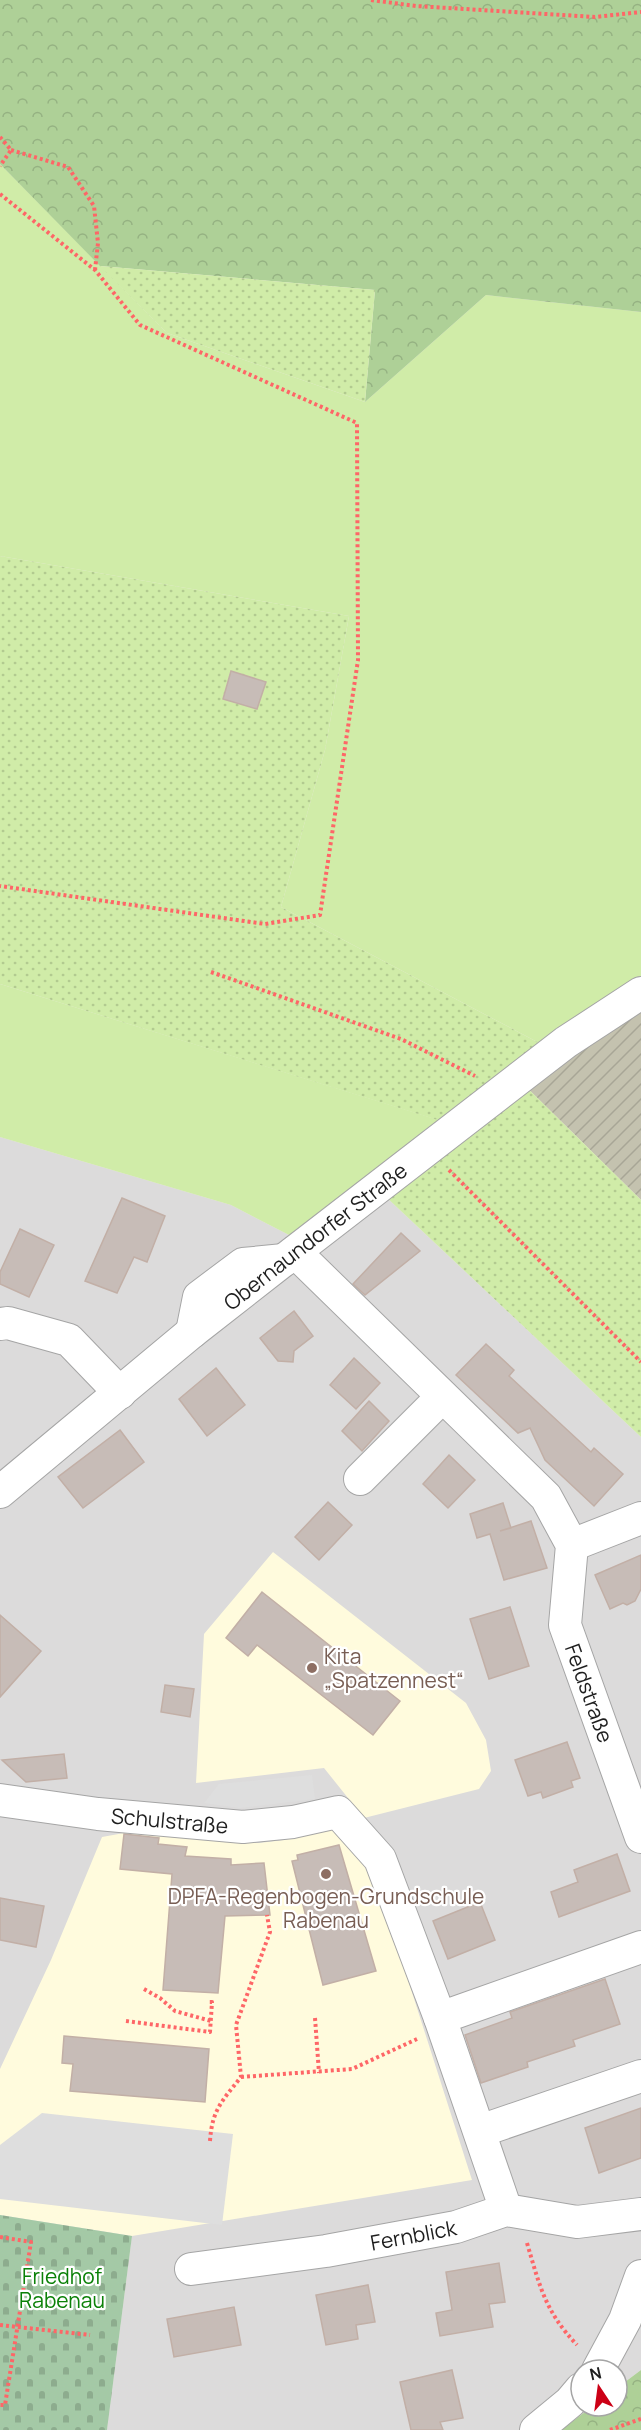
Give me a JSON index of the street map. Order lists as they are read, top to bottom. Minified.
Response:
{"streets":{"street":["Obernaundorfer Straße","Feldstraße","Schulstraße","Fernblick"]},"parks":["Friedhof Rabenau"],"places":["Kita „Spatzennest“","DPFA-Regenbogen-Grundschule Rabenau"],"north":"top"}
